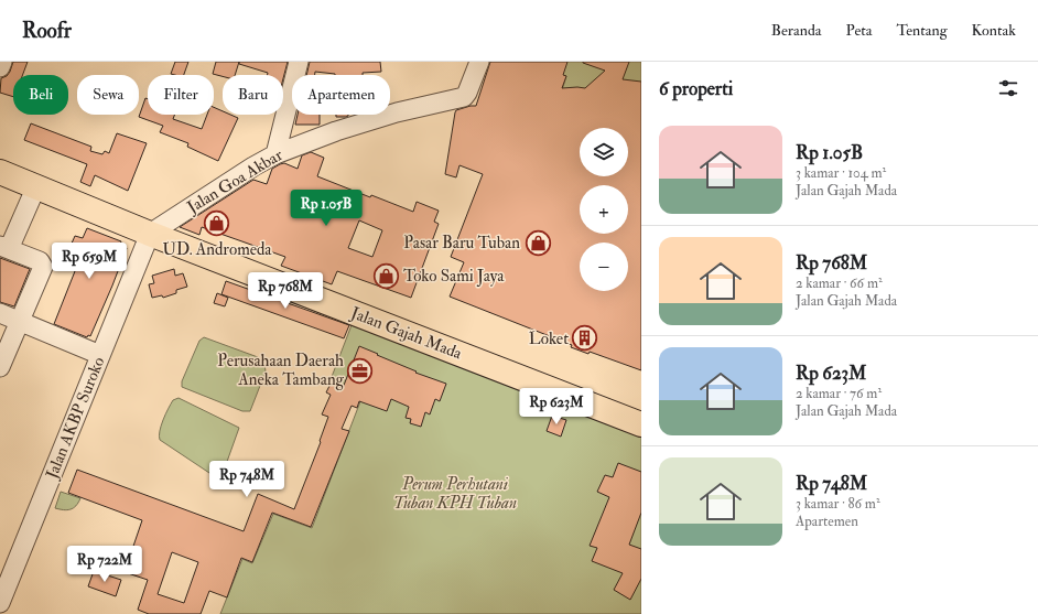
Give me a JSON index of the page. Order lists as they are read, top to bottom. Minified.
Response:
{"streets":{"highway":["Jalan Gajah Mada"],"street":["Jalan Goa Akbar","Jalan AKBP Suroko"]},"crossings":[["Jalan Goa Akbar","Jalan Gajah Mada"],["Jalan Goa Akbar","Jalan AKBP Suroko"],["Jalan Gajah Mada","Jalan AKBP Suroko"]],"parks":["Perum Perhutani Tuban KPH Tuban"],"places":{"shop":["UD. Andromeda","Pasar Baru Tuban","Toko Sami Jaya"],"building":["Loket"],"office":["Perusahaan Daerah Aneka Tambang"]},"page":{"header":"Roofr","nav":["Beranda","Peta","Tentang","Kontak"],"heading":"6 properti","chip":["Beli","Sewa","Filter","Baru","Apartemen"],"list":[{"name":"Rp 1.05B","note":"3 kamar · 104 m² · Jalan Gajah Mada"},{"name":"Rp 768M","note":"2 kamar · 66 m² · Jalan Gajah Mada"},{"name":"Rp 623M","note":"2 kamar · 76 m² · Jalan Gajah Mada"},{"name":"Rp 748M","note":"3 kamar · 86 m² · Apartemen"}],"map_buttons":["+","−"],"price":["Rp 1.05B","Rp 659M","Rp 768M","Rp 623M","Rp 748M","Rp 722M"]}}
